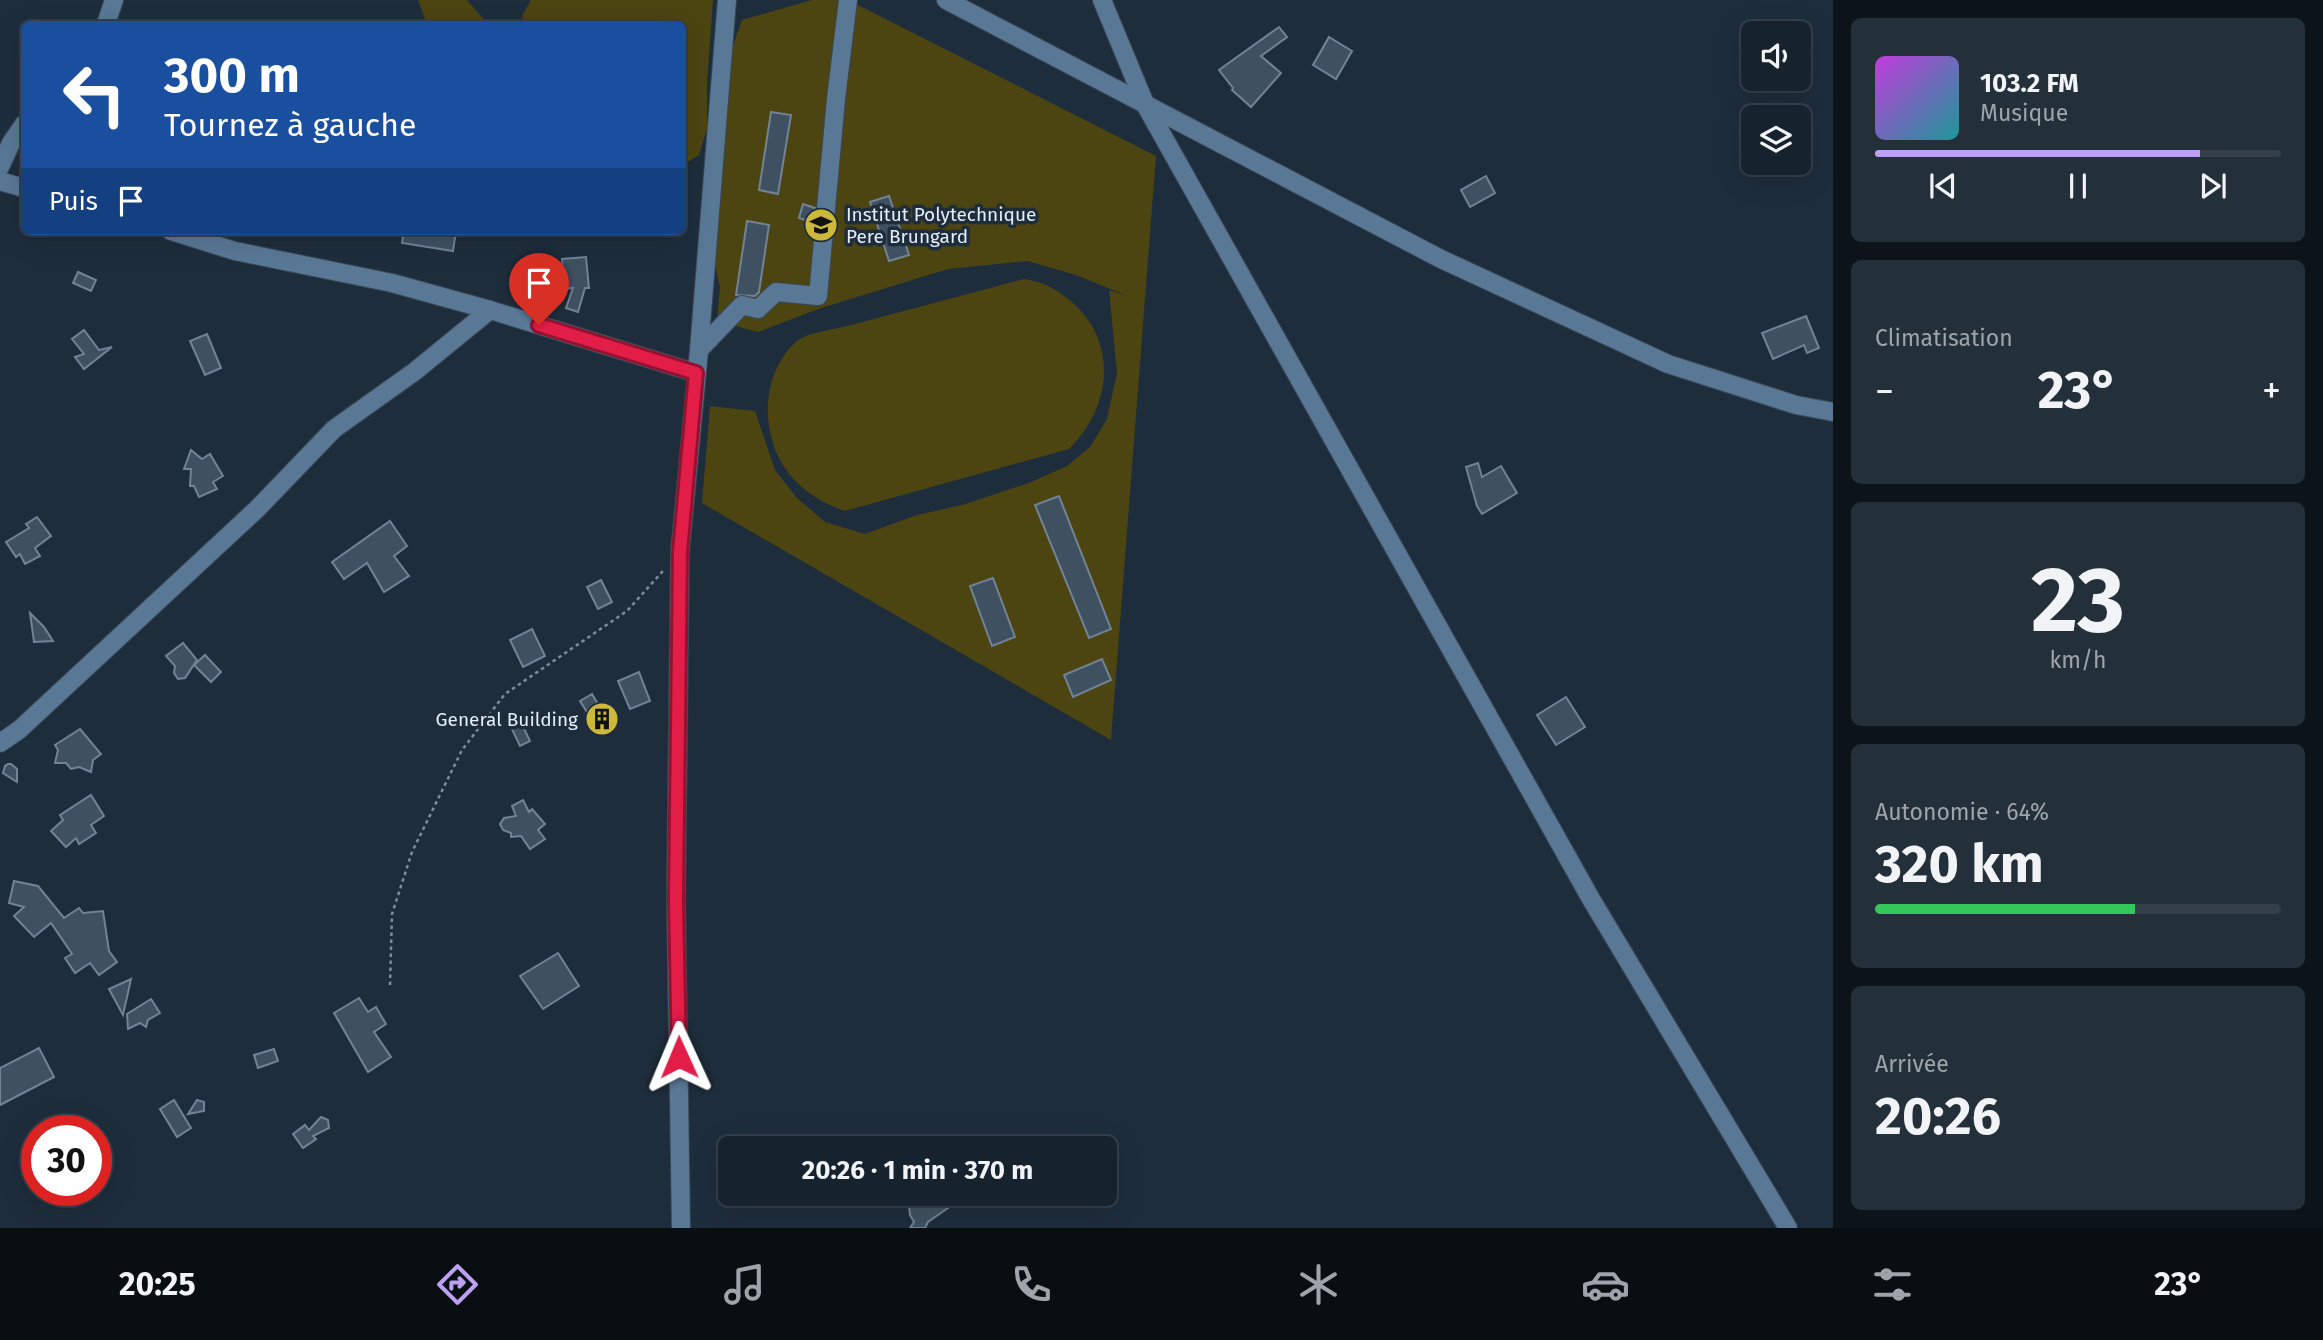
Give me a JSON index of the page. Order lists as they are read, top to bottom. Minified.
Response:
{"places":{"school or university":["Institut Polytechnique Pere Brungard"],"building":["General Building"]},"page":{"turn":["300 m","Tournez à gauche"],"song":["103.2 FM","Musique"],"then":"Puis","tile":["Climatisation",["23","km/h"],["Autonomie · 64%","320 km"],["Arrivée","20:26"]],"heat":["−","23°","+"],"limit":"30","trip":"20:26 · 1 min · 370 m","tabs":["20:25","23°"]}}
